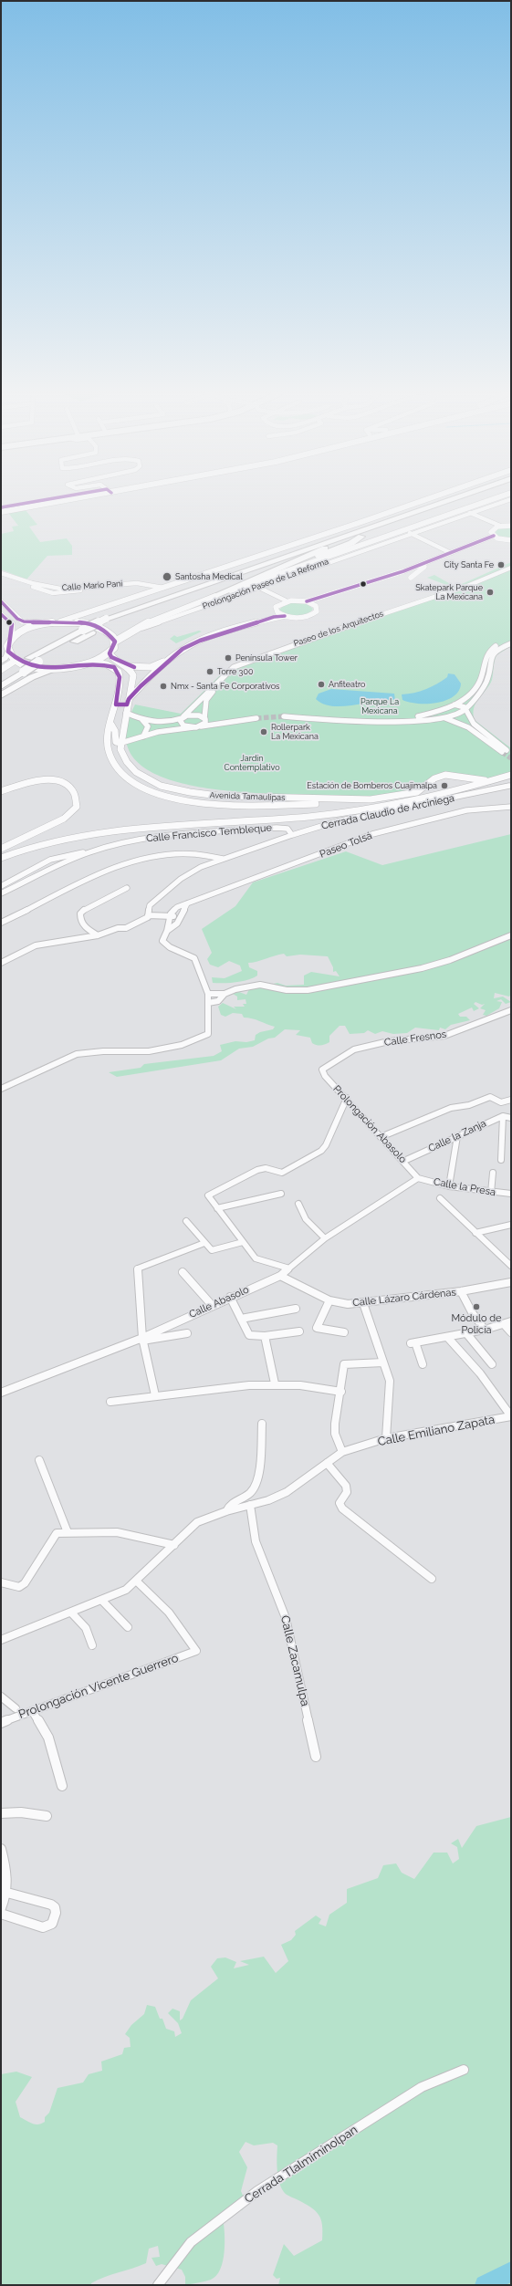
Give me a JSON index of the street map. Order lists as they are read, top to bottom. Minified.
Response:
{"streets":{"main road":["Prolongación Paseo de La Reforma"],"street":["Calle Mario Pani","Paseo de los Arquitectos","Avenida Tamaulipas","Cerrada Claudio de Arciniega","Calle Francisco Tembleque","Paseo Tolsá","Calle Fresnos","Prolongación Abasolo","Calle la Zanja","Calle la Presa","Calle Lázaro Cárdenas","Calle Abasolo","Calle Emiliano Zapata","Calle Zacamulpa","Prolongación Vicente Guerrero","Cerrada Tlalmiminolpan"]},"crossings":[["Cerrada Claudio de Arciniega","Calle Francisco Tembleque"],["Calle Fresnos","Prolongación Abasolo"],["Prolongación Abasolo","Calle la Zanja"],["Prolongación Abasolo","Calle la Presa"],["Prolongación Abasolo","Calle Abasolo"],["Calle la Presa","Calle Abasolo"],["Calle Lázaro Cárdenas","Calle Abasolo"],["Calle Emiliano Zapata","Calle Zacamulpa"],["Calle Emiliano Zapata","Prolongación Vicente Guerrero"]],"parks":["Parque La Mexicana","Jardín Contemplativo"],"places":["City Santa Fe","Santosha Medical","Skatepark Parque La Mexicana","Península Tower","Torre 300","Anfiteatro","Nmx - Santa Fe Corporativos","Rollerpark La Mexicana","Estación de Bomberos Cuajimalpa","Módulo de Policía"]}
